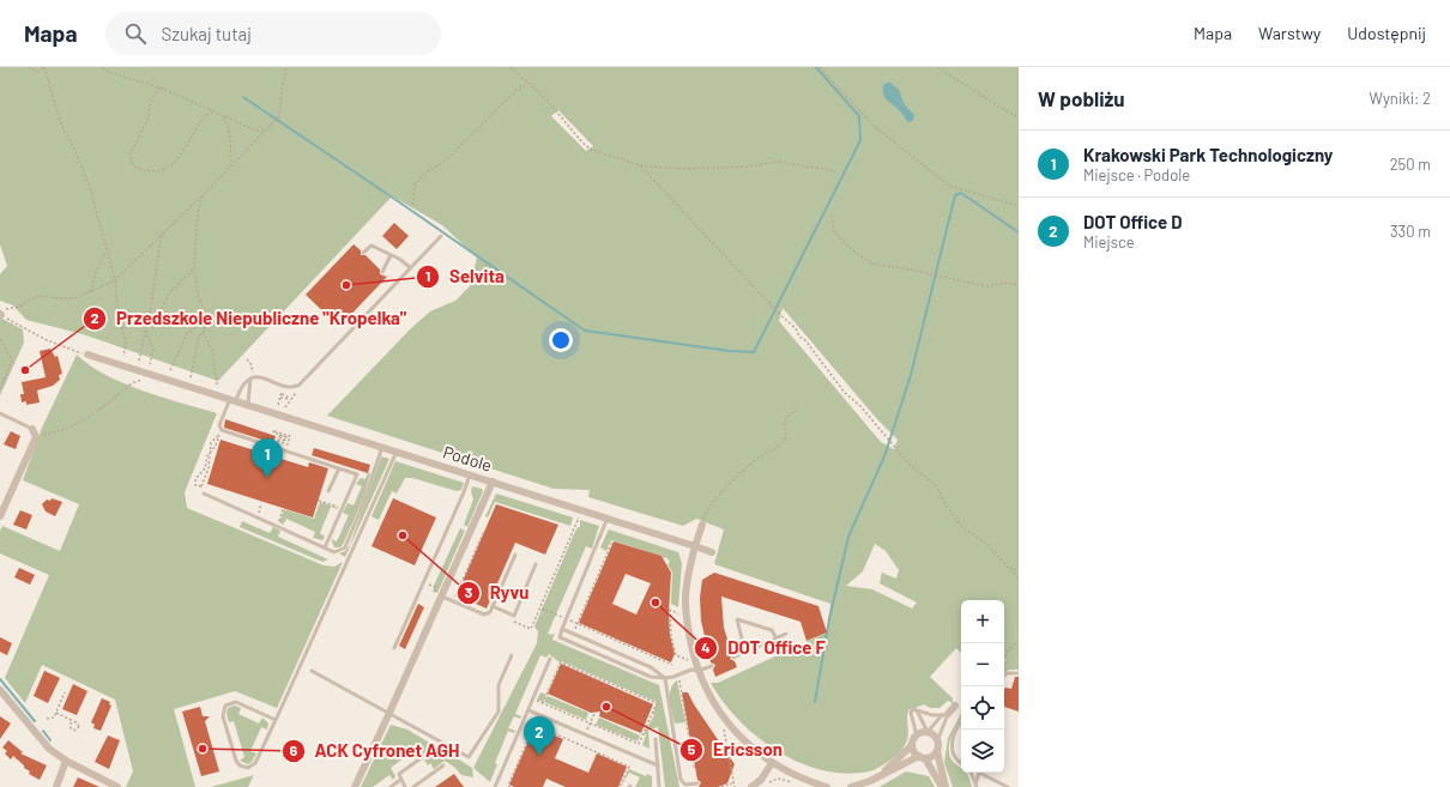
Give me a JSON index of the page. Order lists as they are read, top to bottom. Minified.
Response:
{"streets":{"street":["Podole"]},"places":["Selvita","Przedszkole Niepubliczne \"Kropelka\"","Ryvu","DOT Office F","Ericsson","ACK Cyfronet AGH"],"page":{"header":"Mapa","search":"Szukaj tutaj","nav":["Mapa","Warstwy","Udostępnij"],"heading":["W pobliżu","Wyniki: 2"],"list":[{"mark":"1","name":"Krakowski Park Technologiczny","note":"Miejsce · Podole","value":"250 m"},{"mark":"2","name":"DOT Office D","note":"Miejsce","value":"330 m"}],"pins":["1","2"],"map_buttons":["+","−"]}}
